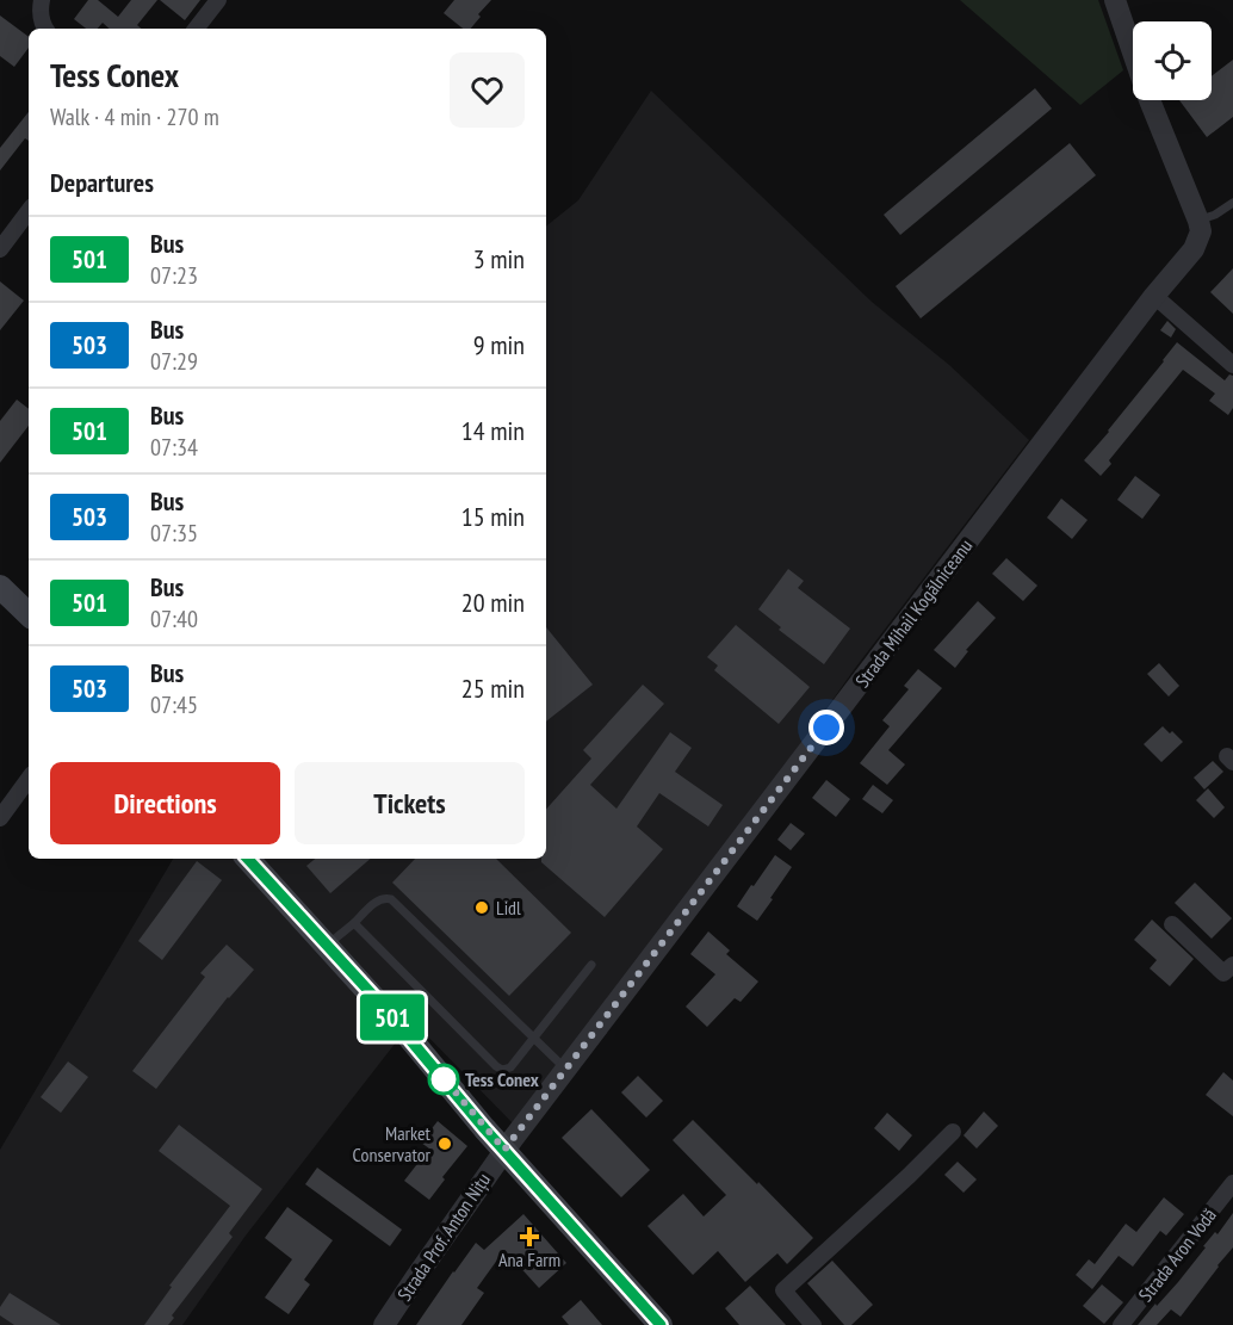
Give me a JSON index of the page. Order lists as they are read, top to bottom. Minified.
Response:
{"streets":{"street":["Strada Mihail Kogălniceanu","Strada Prof. Anton Nițu","Strada Aron Vodă"]},"crossings":[["Strada Mihail Kogălniceanu","Strada Prof. Anton Nițu"]],"places":{"other":["Lidl","Tess Conex","Market Conservator"],"health":["Ana Farm"]},"lines":["bus line 501"],"page":{"on_map":"501","heading":[["Tess Conex","Walk · 4 min · 270 m"],"Departures"],"list":[{"mark":"501","name":"Bus","note":"07:23","value":"3 min"},{"mark":"503","name":"Bus","note":"07:29","value":"9 min"},{"mark":"501","name":"Bus","note":"07:34","value":"14 min"},{"mark":"503","name":"Bus","note":"07:35","value":"15 min"},{"mark":"501","name":"Bus","note":"07:40","value":"20 min"},{"mark":"503","name":"Bus","note":"07:45","value":"25 min"}],"buttons":["Directions","Tickets"]}}
